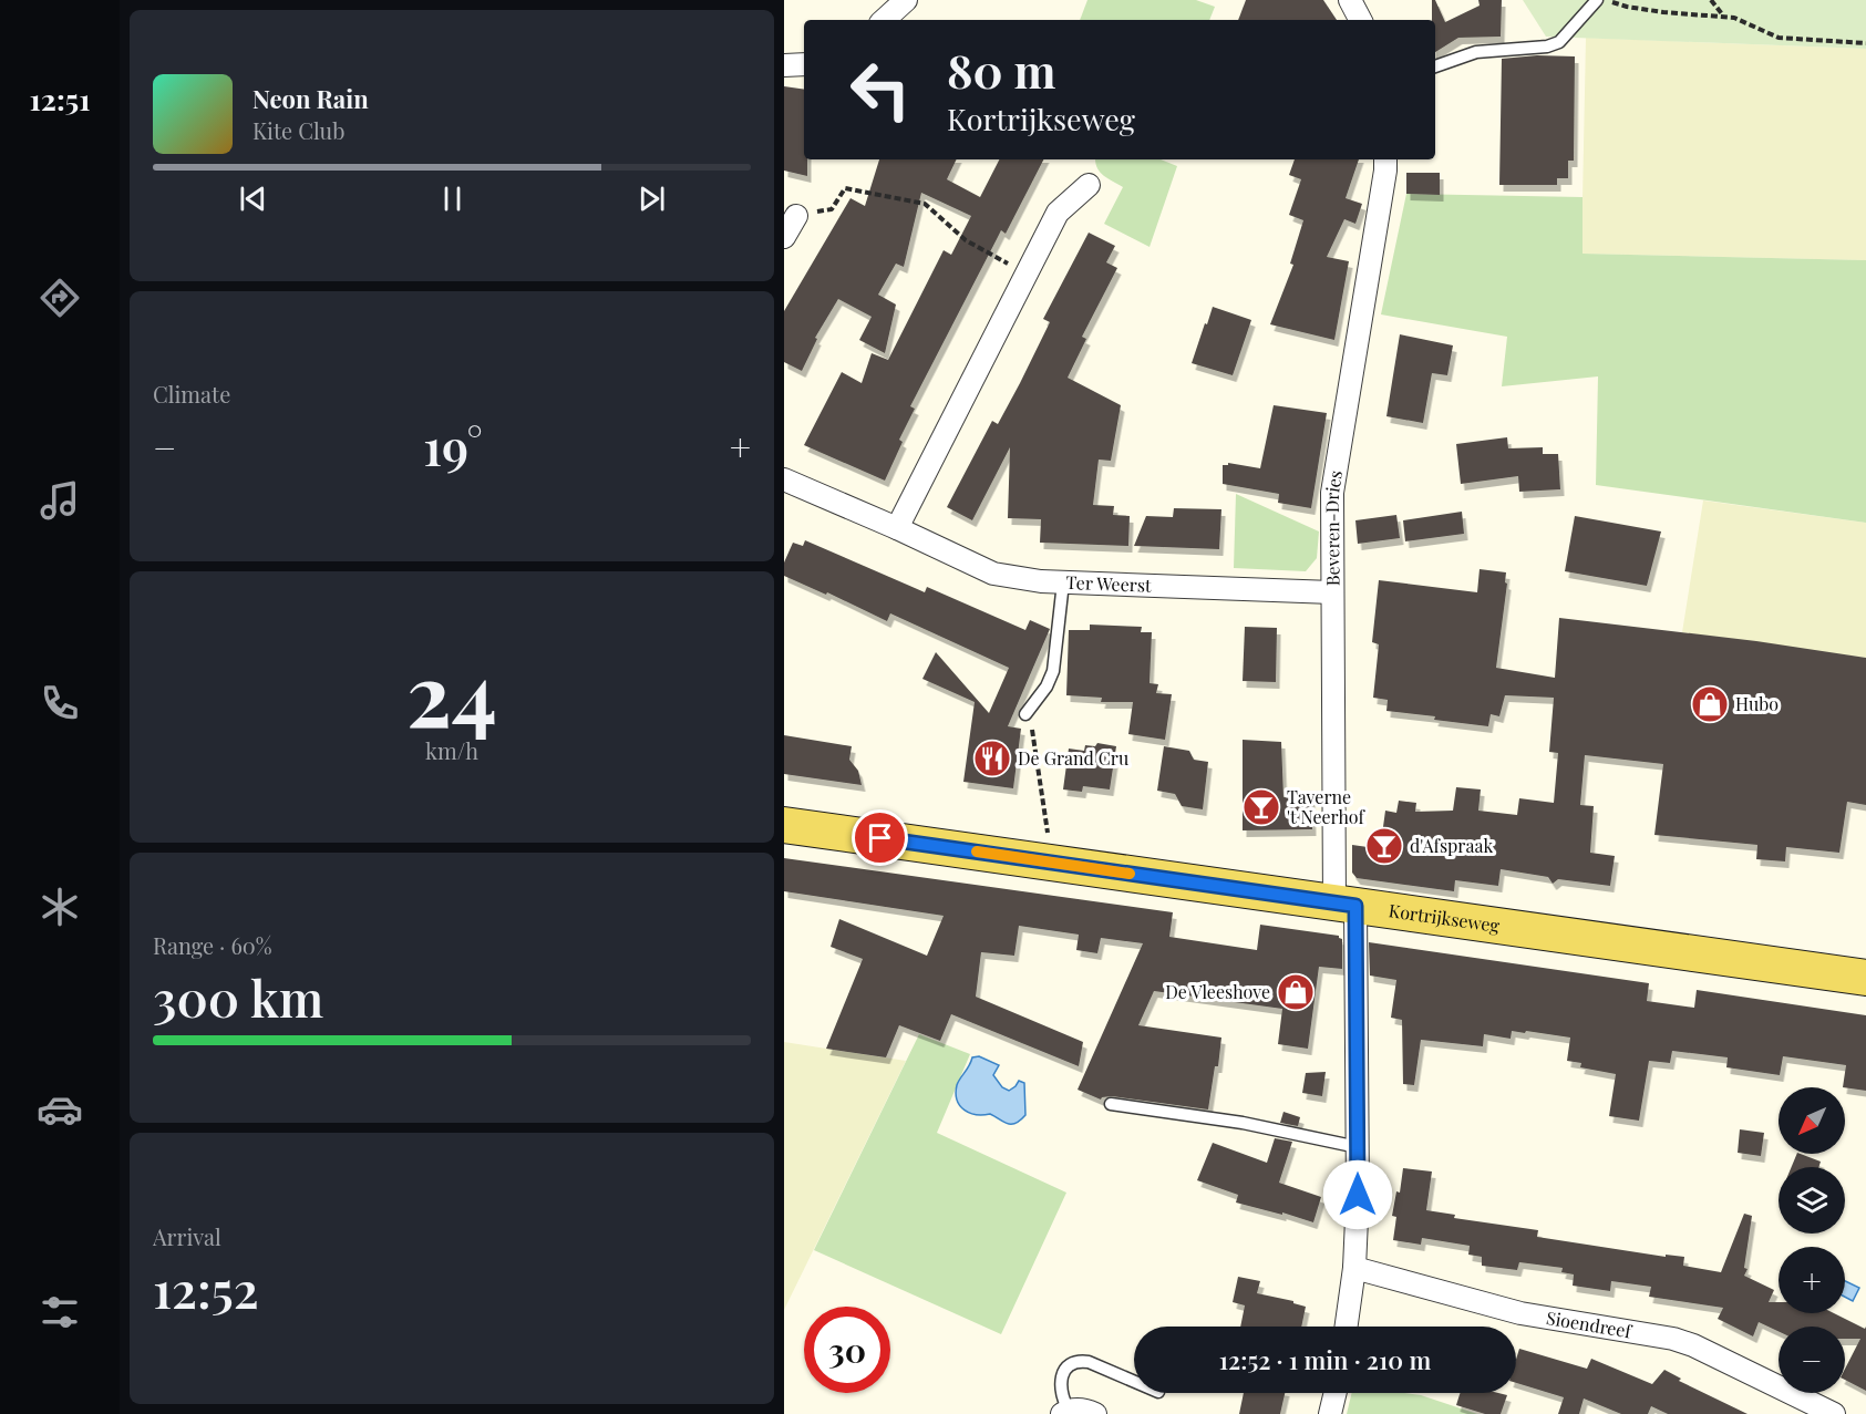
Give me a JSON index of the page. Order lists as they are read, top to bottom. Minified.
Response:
{"streets":{"main road":["Kortrijkseweg"],"street":["Beveren-Dries","Ter Weerst","Sioendreef"]},"crossings":[["Beveren-Dries","Ter Weerst"],["Beveren-Dries","Kortrijkseweg"],["Beveren-Dries","Sioendreef"]],"places":{"shop":["Hubo","De Vleeshove"],"restaurant":["De Grand Cru"],"bar":["Taverne 't Neerhof","d'Afspraak"]},"north":"bottom left","page":{"tabs":"12:51","turn":["80 m","Kortrijkseweg"],"song":["Neon Rain","Kite Club"],"tile":["Climate",["24","km/h"],["Range · 60%","300 km"],["Arrival","12:52"]],"heat":["−","19°","+"],"map_buttons":["+","−"],"limit":"30","trip":"12:52 · 1 min · 210 m"}}
